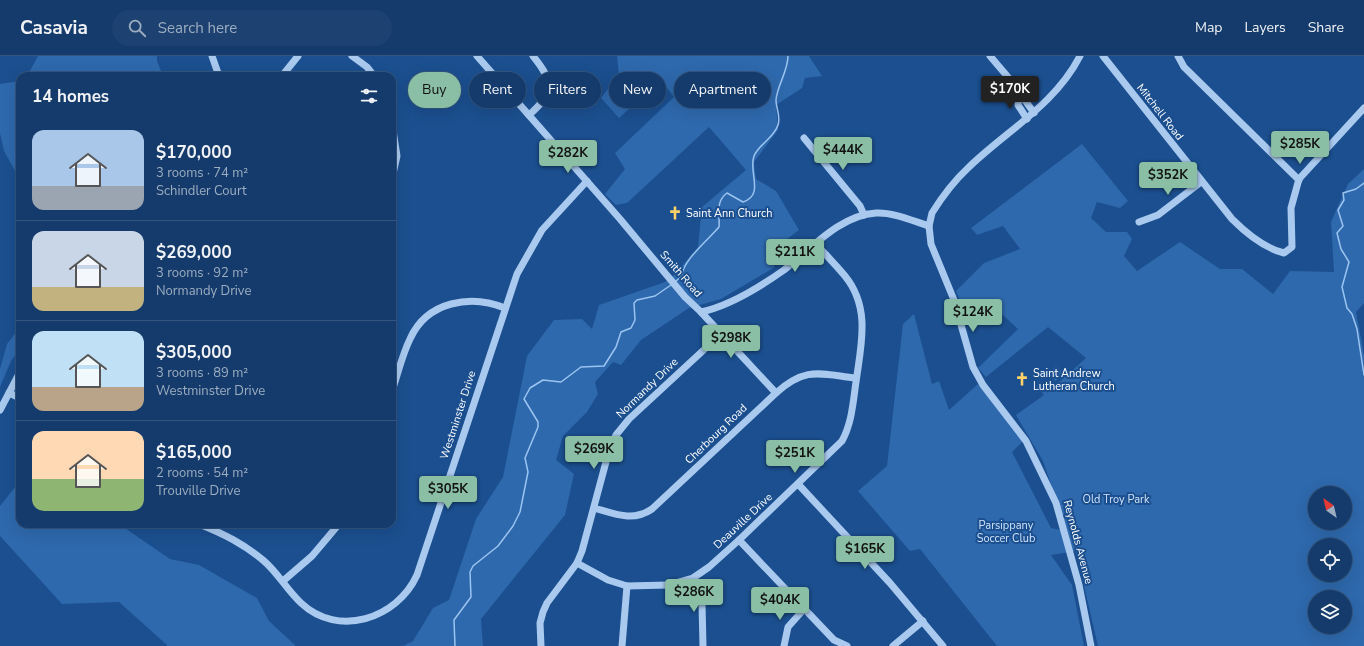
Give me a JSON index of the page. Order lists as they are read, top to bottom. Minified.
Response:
{"streets":{"street":["Mitchell Road","Smith Road","Normandy Drive","Westminster Drive","Cherbourg Road","Deauville Drive","Reynolds Avenue"]},"crossings":[["Smith Road","Westminster Drive"],["Smith Road","Deauville Drive"],["Smith Road","Reynolds Avenue"],["Normandy Drive","Cherbourg Road"],["Normandy Drive","Deauville Drive"],["Cherbourg Road","Deauville Drive"]],"parks":["Old Troy Park","Parsippany Soccer Club"],"places":{"church":["Saint Ann Church","Saint Andrew Lutheran Church"]},"north":"top left","page":{"header":"Casavia","search":"Search here","nav":["Map","Layers","Share"],"chip":["Buy","Rent","Filters","New","Apartment"],"heading":"14 homes","price":["$170K","$285K","$444K","$282K","$352K","$211K","$124K","$298K","$269K","$251K","$305K","$165K","$286K","$404K"],"list":[{"name":"$170,000","note":"3 rooms · 74 m² · Schindler Court"},{"name":"$269,000","note":"3 rooms · 92 m² · Normandy Drive"},{"name":"$305,000","note":"3 rooms · 89 m² · Westminster Drive"},{"name":"$165,000","note":"2 rooms · 54 m² · Trouville Drive"}]}}
